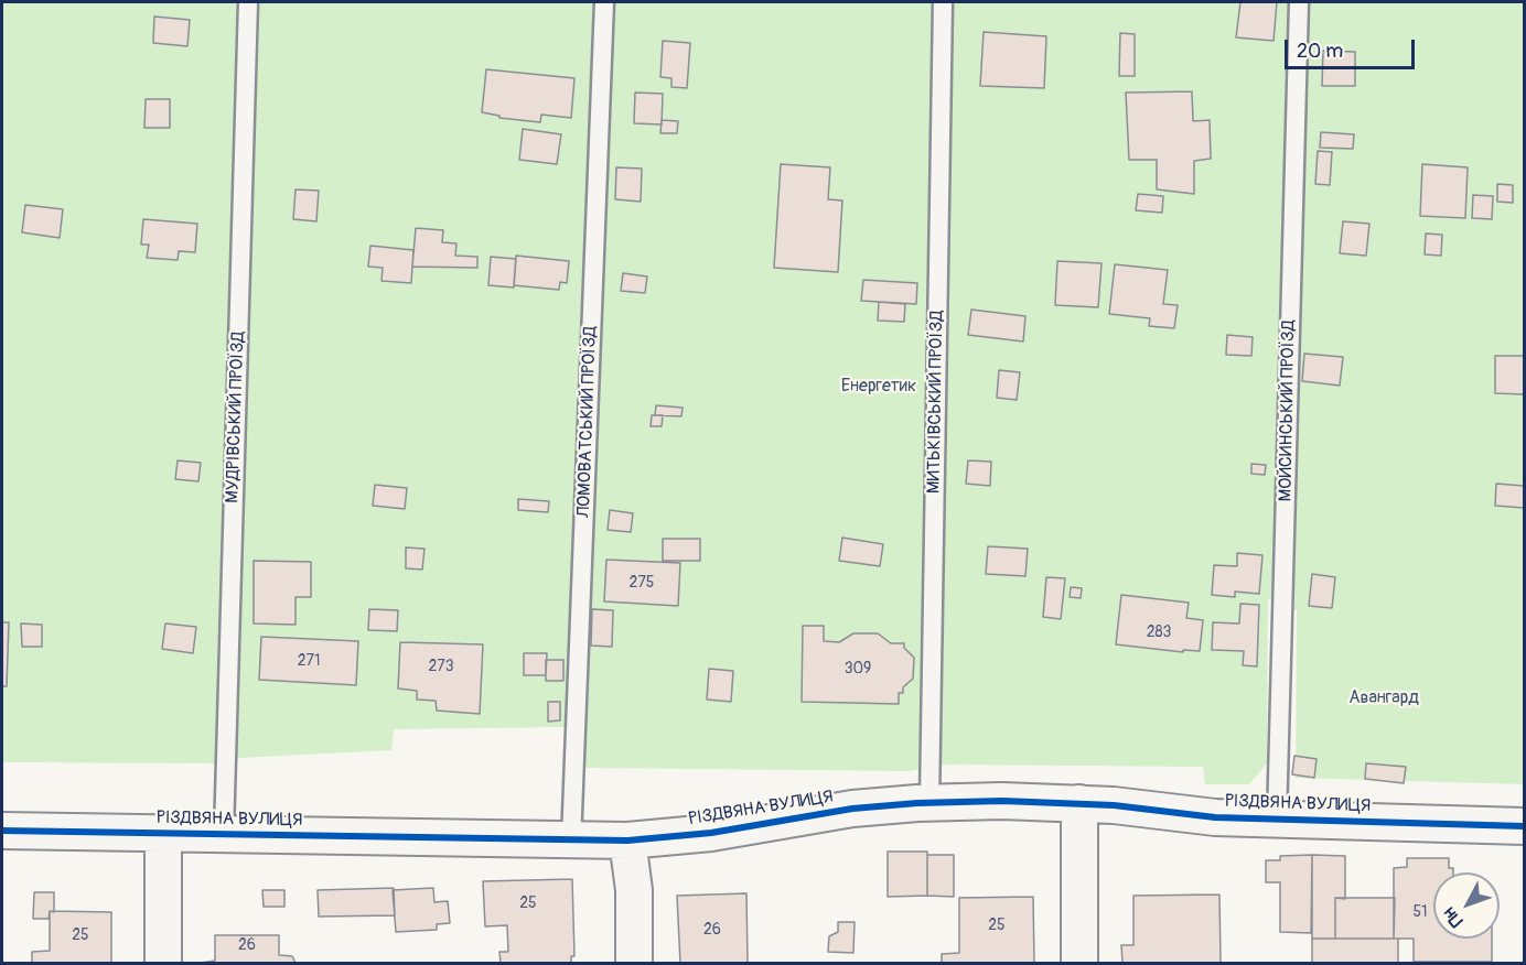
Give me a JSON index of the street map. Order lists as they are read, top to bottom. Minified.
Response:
{"streets":{"street":["РІЗДВЯНА ВУЛИЦЯ"],"lane":["МИТЬКІВСЬКИЙ ПРОЇЗД","МОЙСИНСЬКИЙ ПРОЇЗД","МУДРІВСЬКИЙ ПРОЇЗД","ЛОМОВАТСЬКИЙ ПРОЇЗД"]},"crossings":[["МИТЬКІВСЬКИЙ ПРОЇЗД","РІЗДВЯНА ВУЛИЦЯ"],["МОЙСИНСЬКИЙ ПРОЇЗД","РІЗДВЯНА ВУЛИЦЯ"],["МУДРІВСЬКИЙ ПРОЇЗД","РІЗДВЯНА ВУЛИЦЯ"],["ЛОМОВАТСЬКИЙ ПРОЇЗД","РІЗДВЯНА ВУЛИЦЯ"]],"parks":["Енергетик","Авангард"],"house_numbers":["275","283","271","273","309","25","51","25","26","25","26"],"scale_bar":"20 m","north":"bottom left"}
